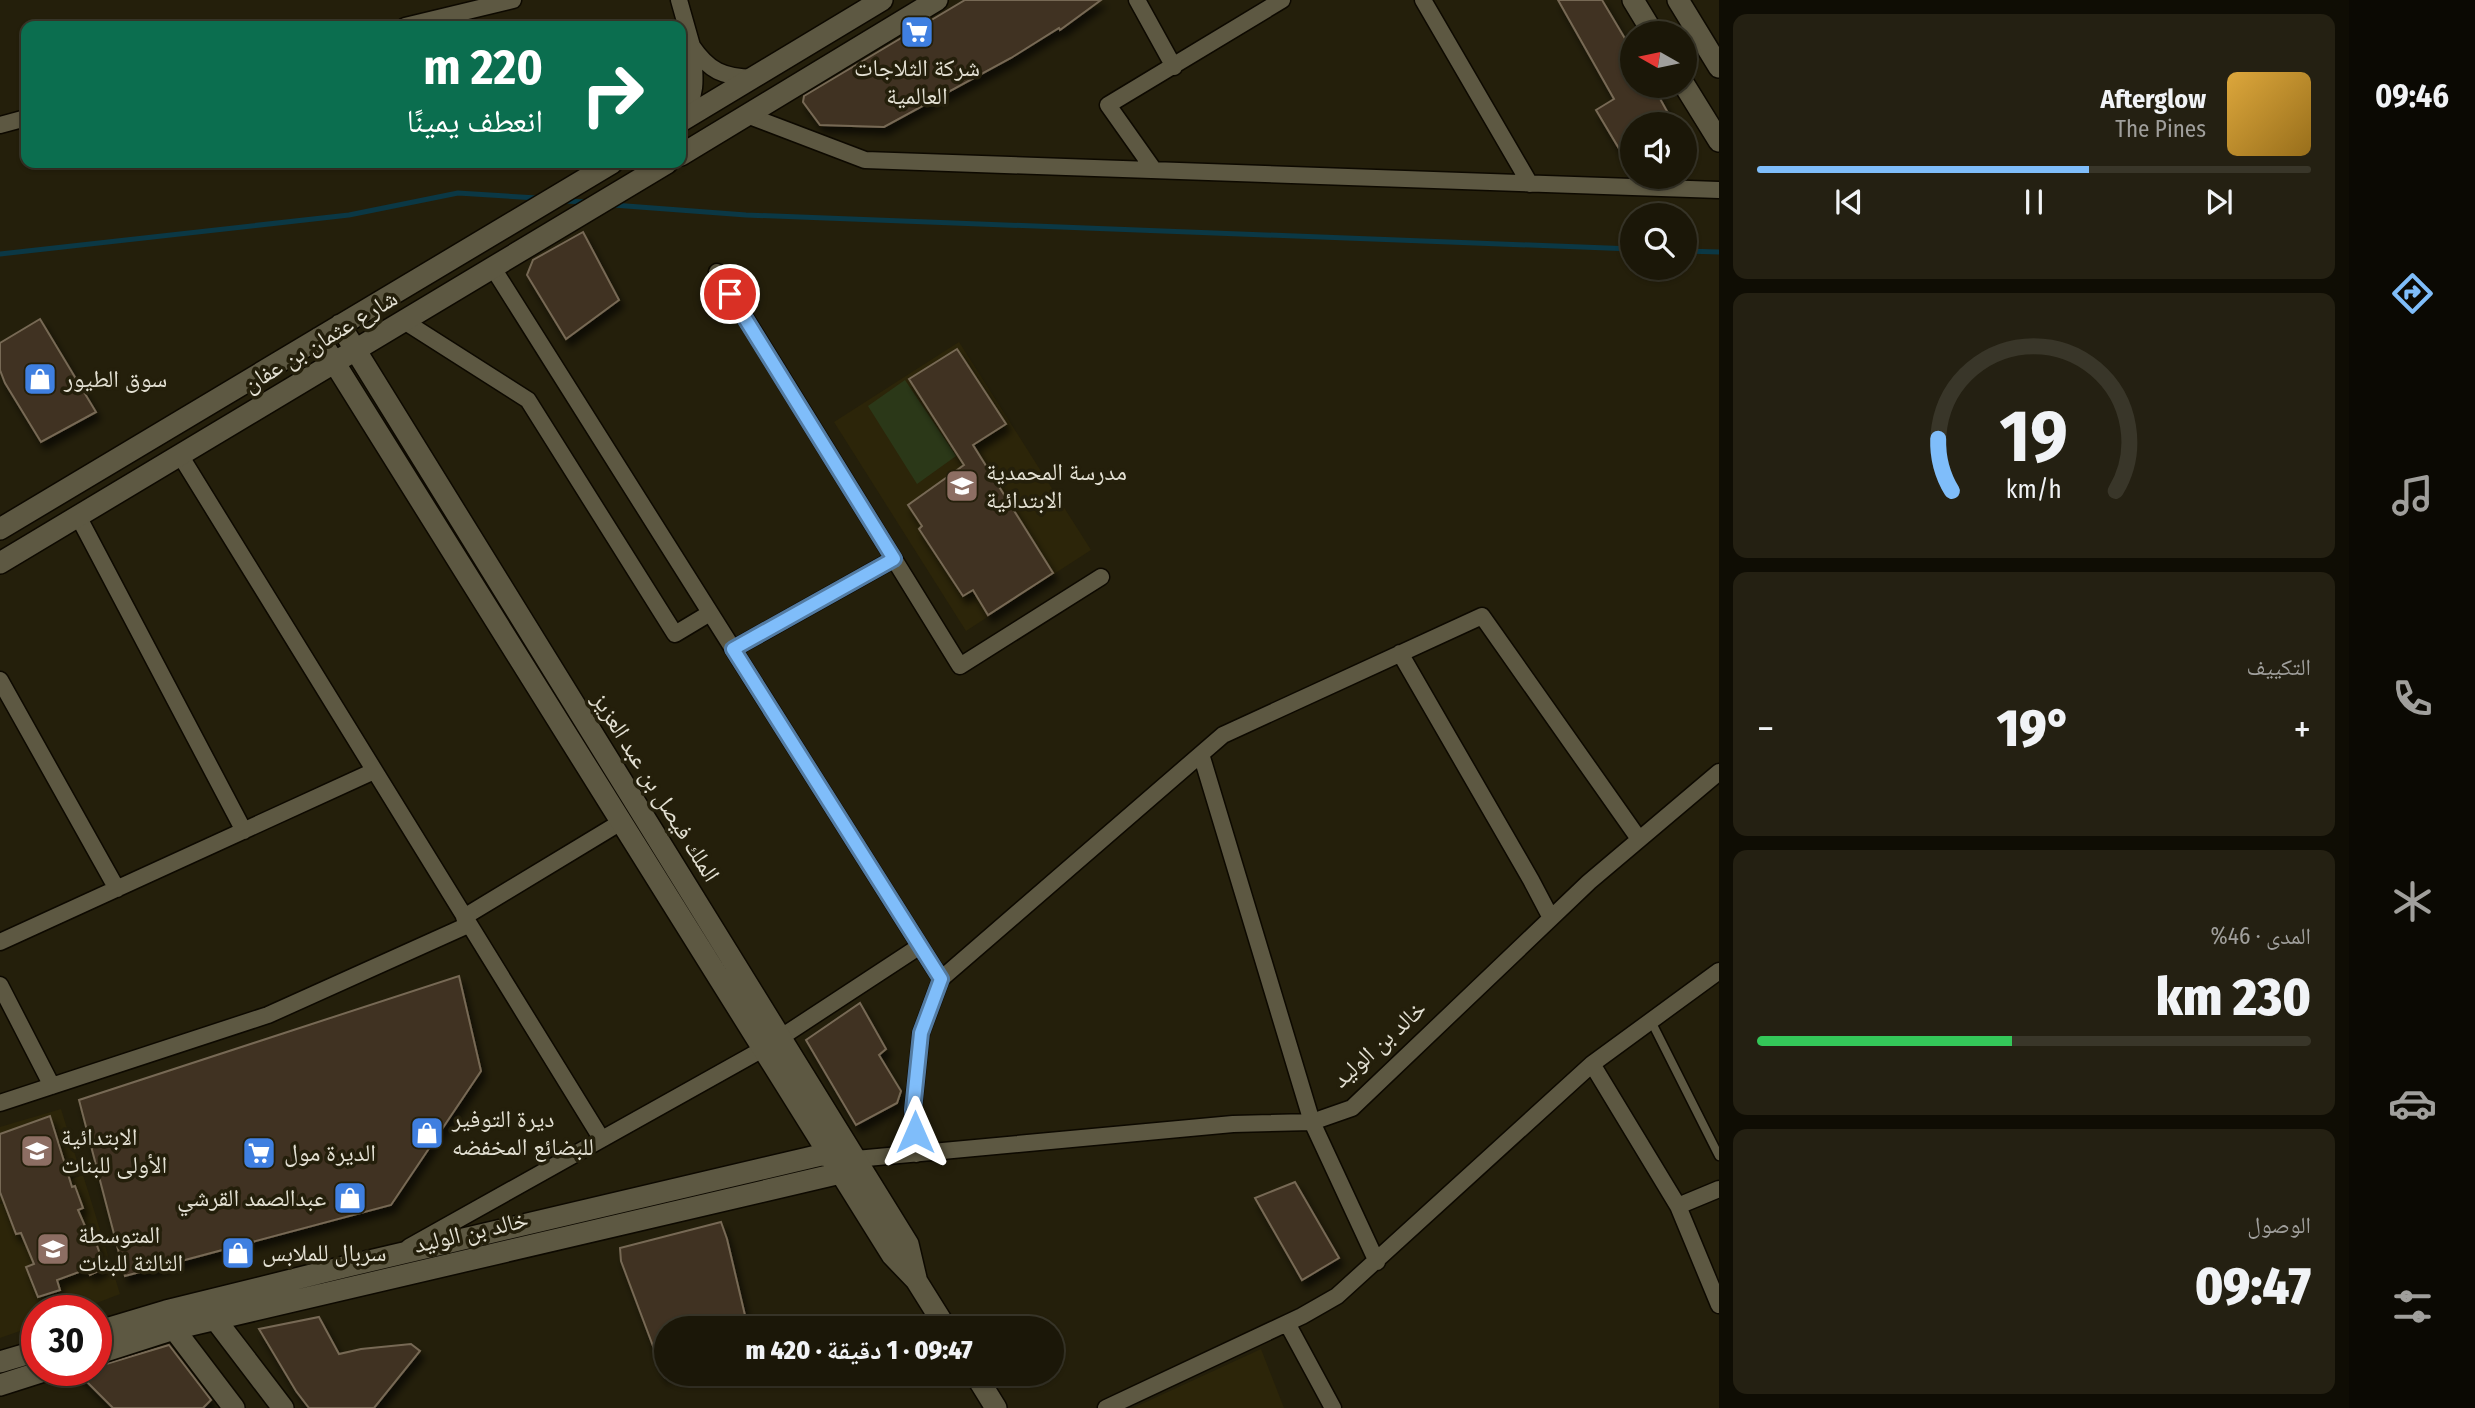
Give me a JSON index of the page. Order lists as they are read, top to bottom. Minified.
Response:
{"streets":{"street":["شارع عثمان بن عفان","الملك فيصل بن عبد العزيز","خالد بن الوليد"]},"crossings":[["شارع عثمان بن عفان","الملك فيصل بن عبد العزيز"],["الملك فيصل بن عبد العزيز","خالد بن الوليد"]],"places":{"supermarket":["شركة الثلاجات العالمية","الديرة مول"],"shop":["سوق الطيور","ديرة التوفير للبضائع المخفضه","عبدالصمد القرشي","سربال للملابس"],"school or university":["مدرسة المحمدية الابتدائية","الابتدائية الأولى للبنات","المتوسطة الثالثة للبنات"]},"north":"left","page":{"tabs":"09:46","turn":["220 m","انعطف يمينًا"],"song":["Afterglow","The Pines"],"tile":["التكييف",["المدى · 46%","230 km"],["الوصول","09:47"]],"heat":["−","19°","+"],"limit":"30","trip":"09:47 · 1 دقيقة · 420 m","gauge":["19","km/h"]}}
